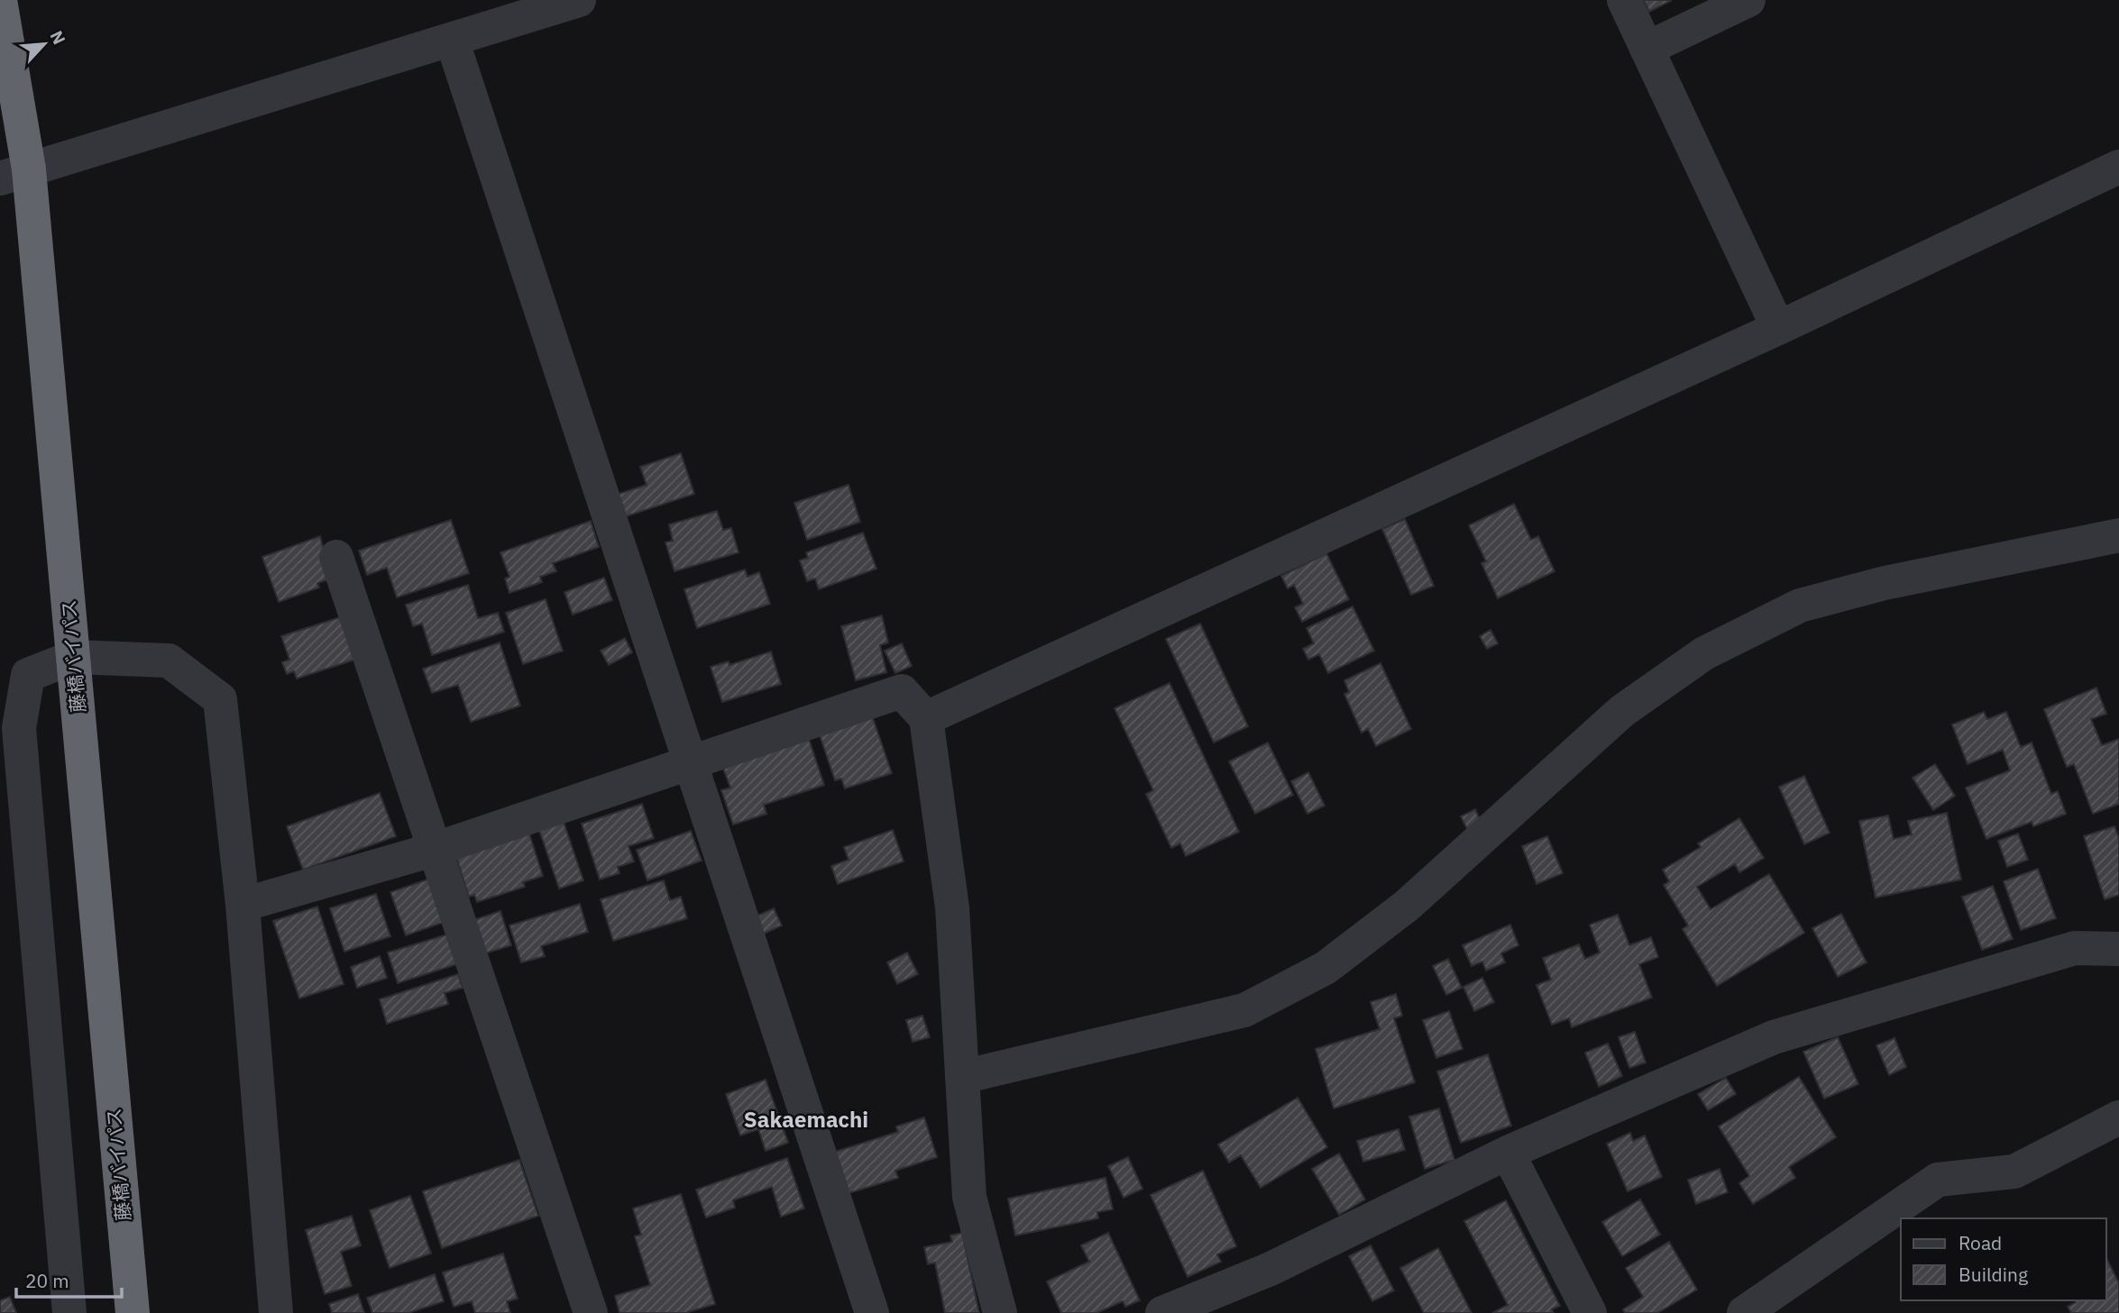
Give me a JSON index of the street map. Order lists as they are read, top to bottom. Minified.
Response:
{"streets":{"highway":["藤橋バイパス"]},"districts":["Sakaemachi"],"legend":["Road","Building"],"scale_bar":"20 m","north":"top right"}
